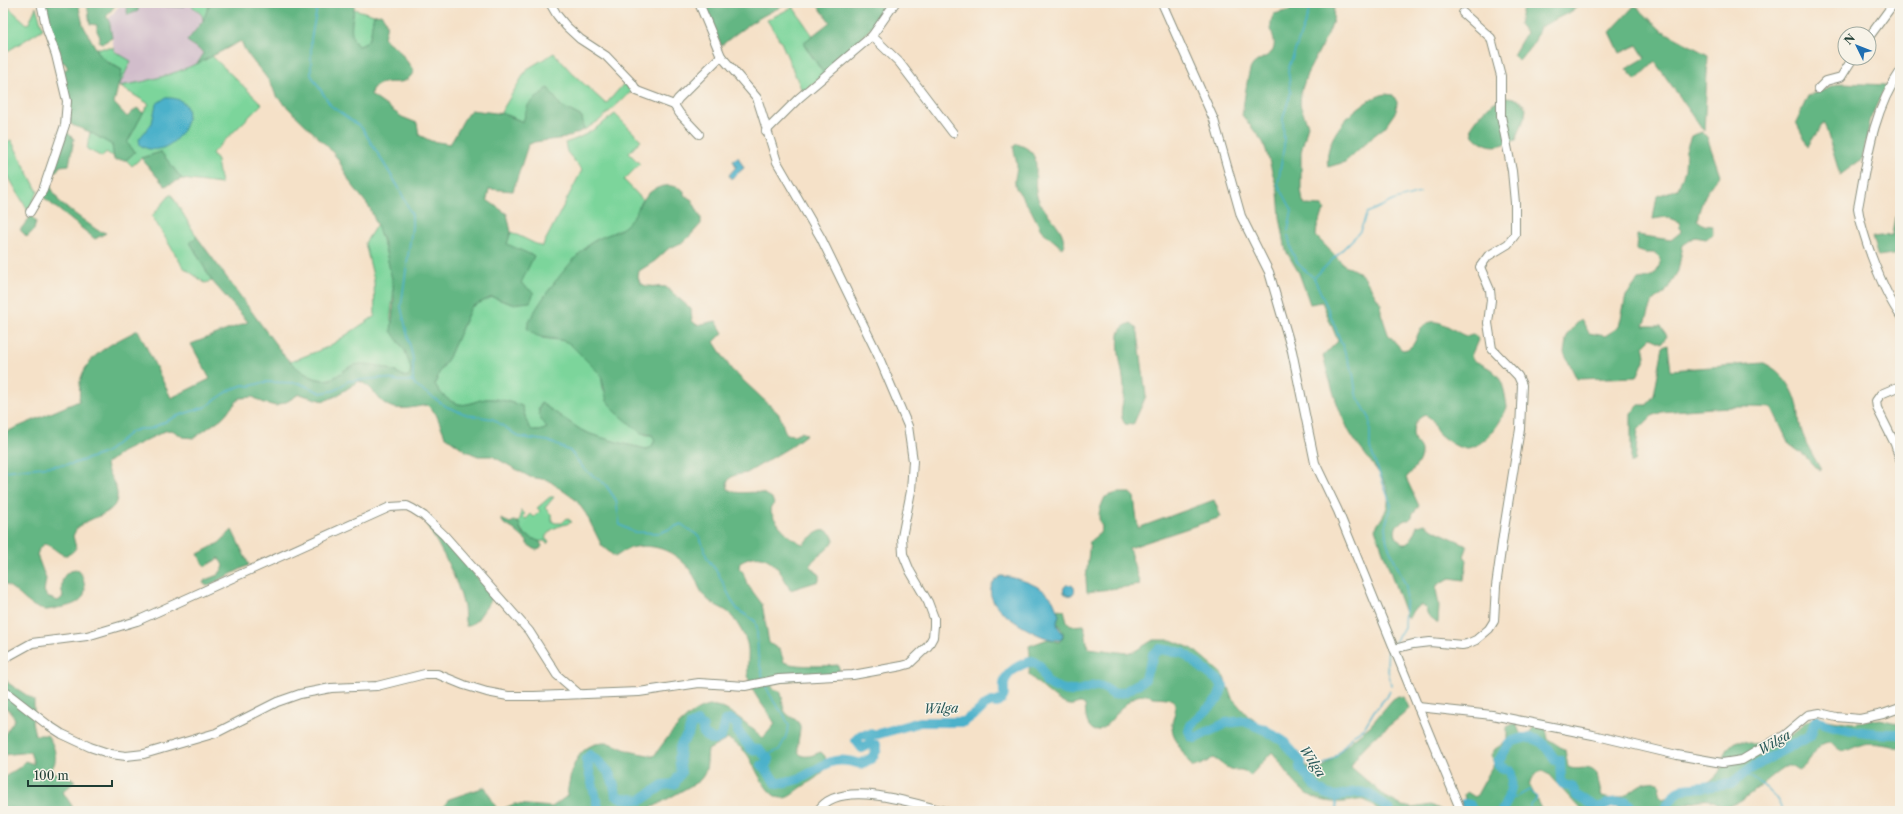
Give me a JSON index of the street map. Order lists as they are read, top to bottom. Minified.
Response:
{"water":["Wilga"],"scale_bar":"100 m","north":"top left"}
